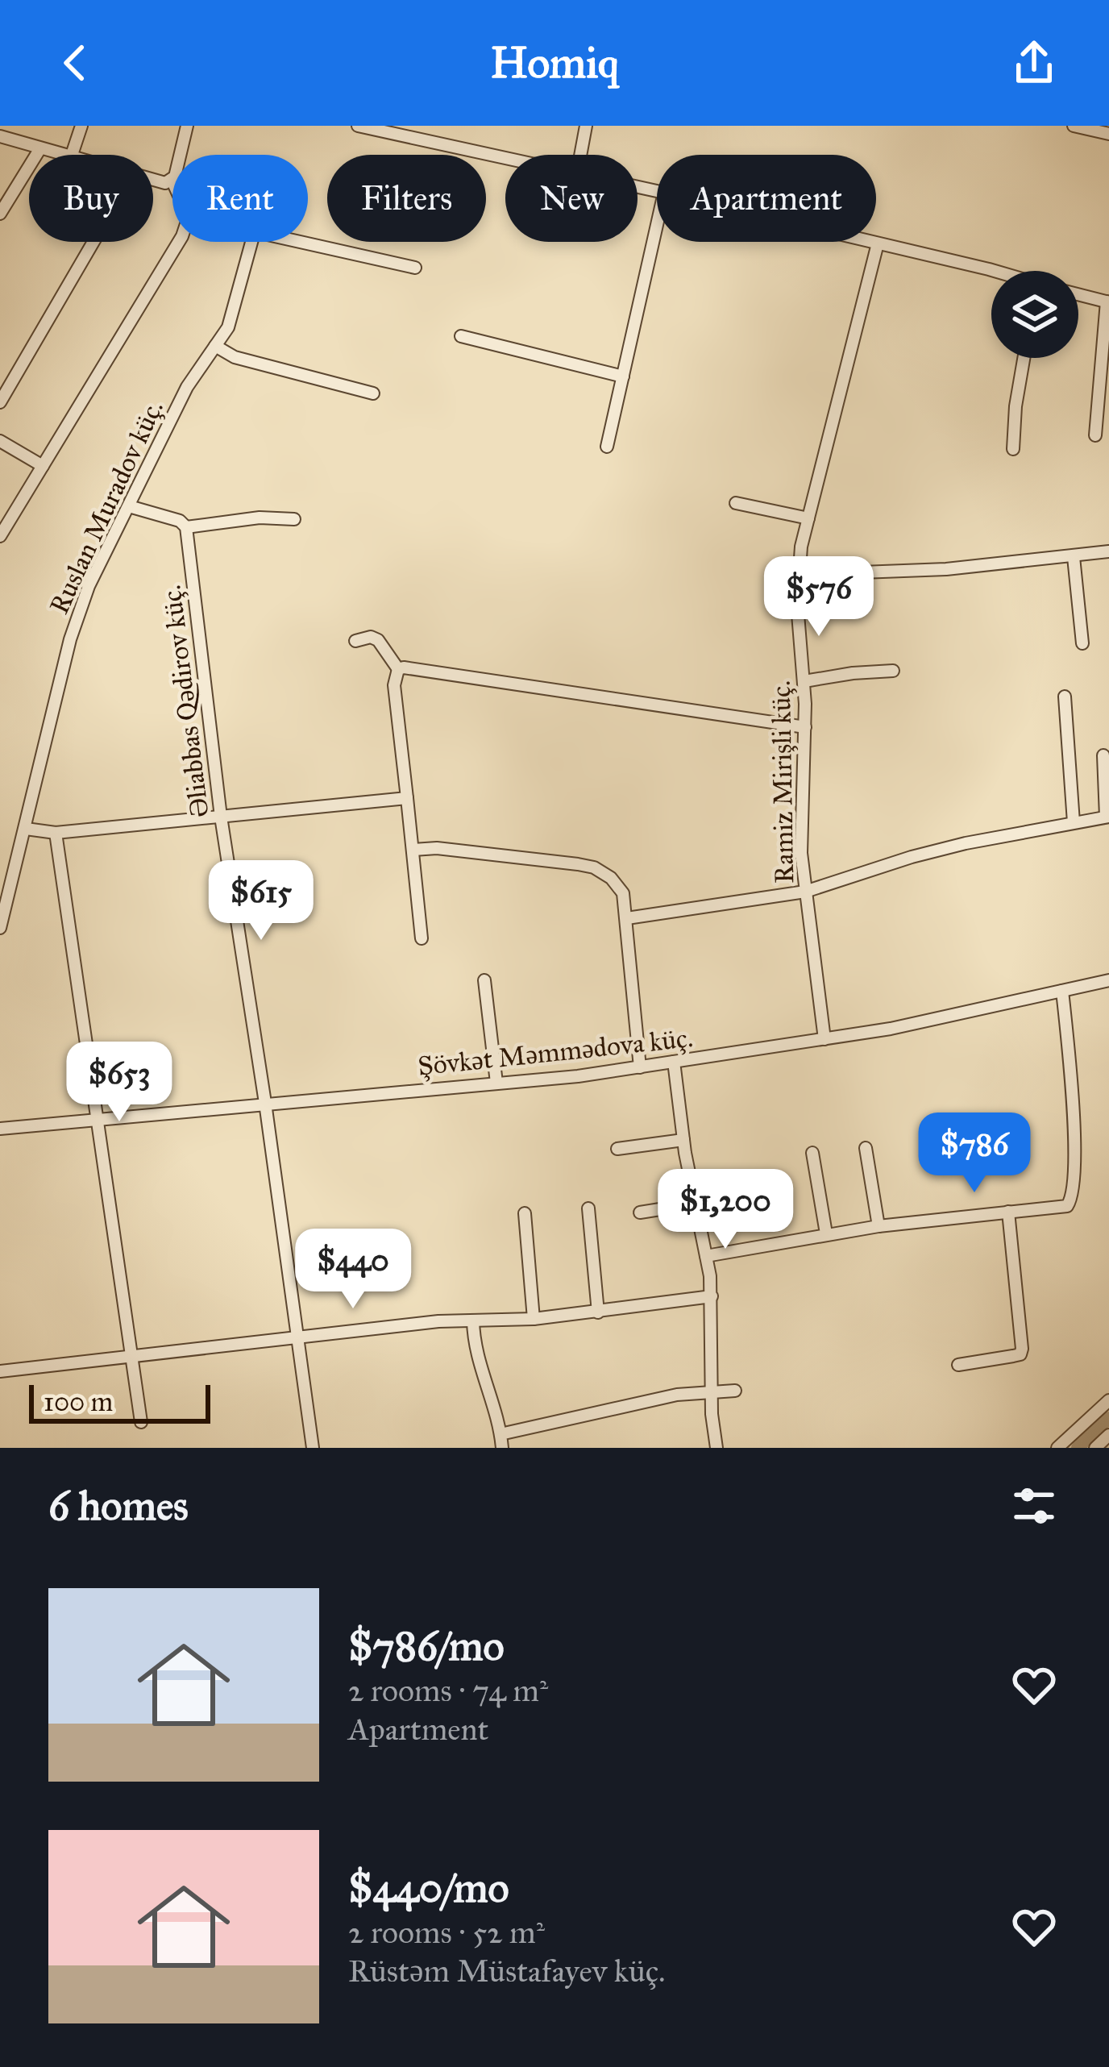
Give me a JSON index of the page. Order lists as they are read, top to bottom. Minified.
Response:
{"streets":{"street":["Ruslan Muradov küç.","Əliabbas Qədirov küç.","Ramiz Mirişli küç.","Şövkət Məmmədova küç."]},"crossings":[["Əliabbas Qədirov küç.","Şövkət Məmmədova küç."],["Ramiz Mirişli küç.","Şövkət Məmmədova küç."]],"scale_bar":"100 m","page":{"header":"Homiq","chip":["Buy","Rent","Filters","New","Apartment"],"price":["$576","$615","$653","$786","$1,200","$440"],"scale":"100 m","heading":"6 homes","list":[{"name":"$786/mo","note":"2 rooms · 74 m² · Apartment"},{"name":"$440/mo","note":"2 rooms · 52 m² · Rüstəm Müstafayev küç."}]}}
